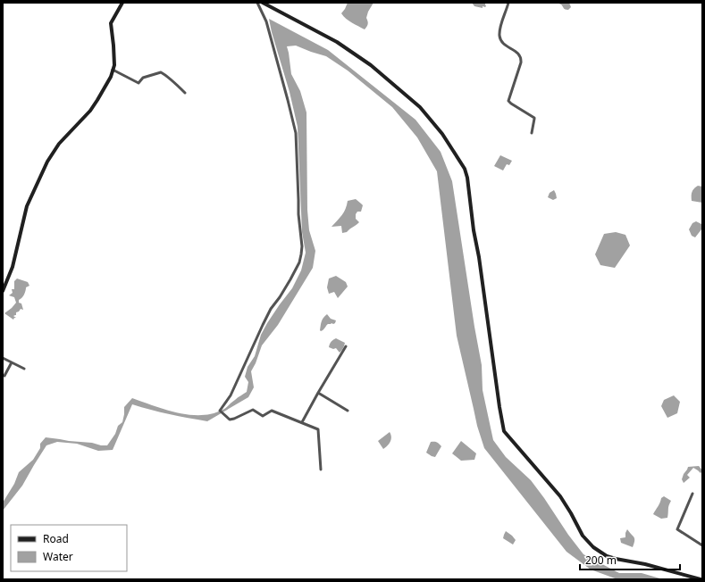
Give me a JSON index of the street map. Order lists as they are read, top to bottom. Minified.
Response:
{"legend":["Road","Water"],"scale_bar":"200 m"}
